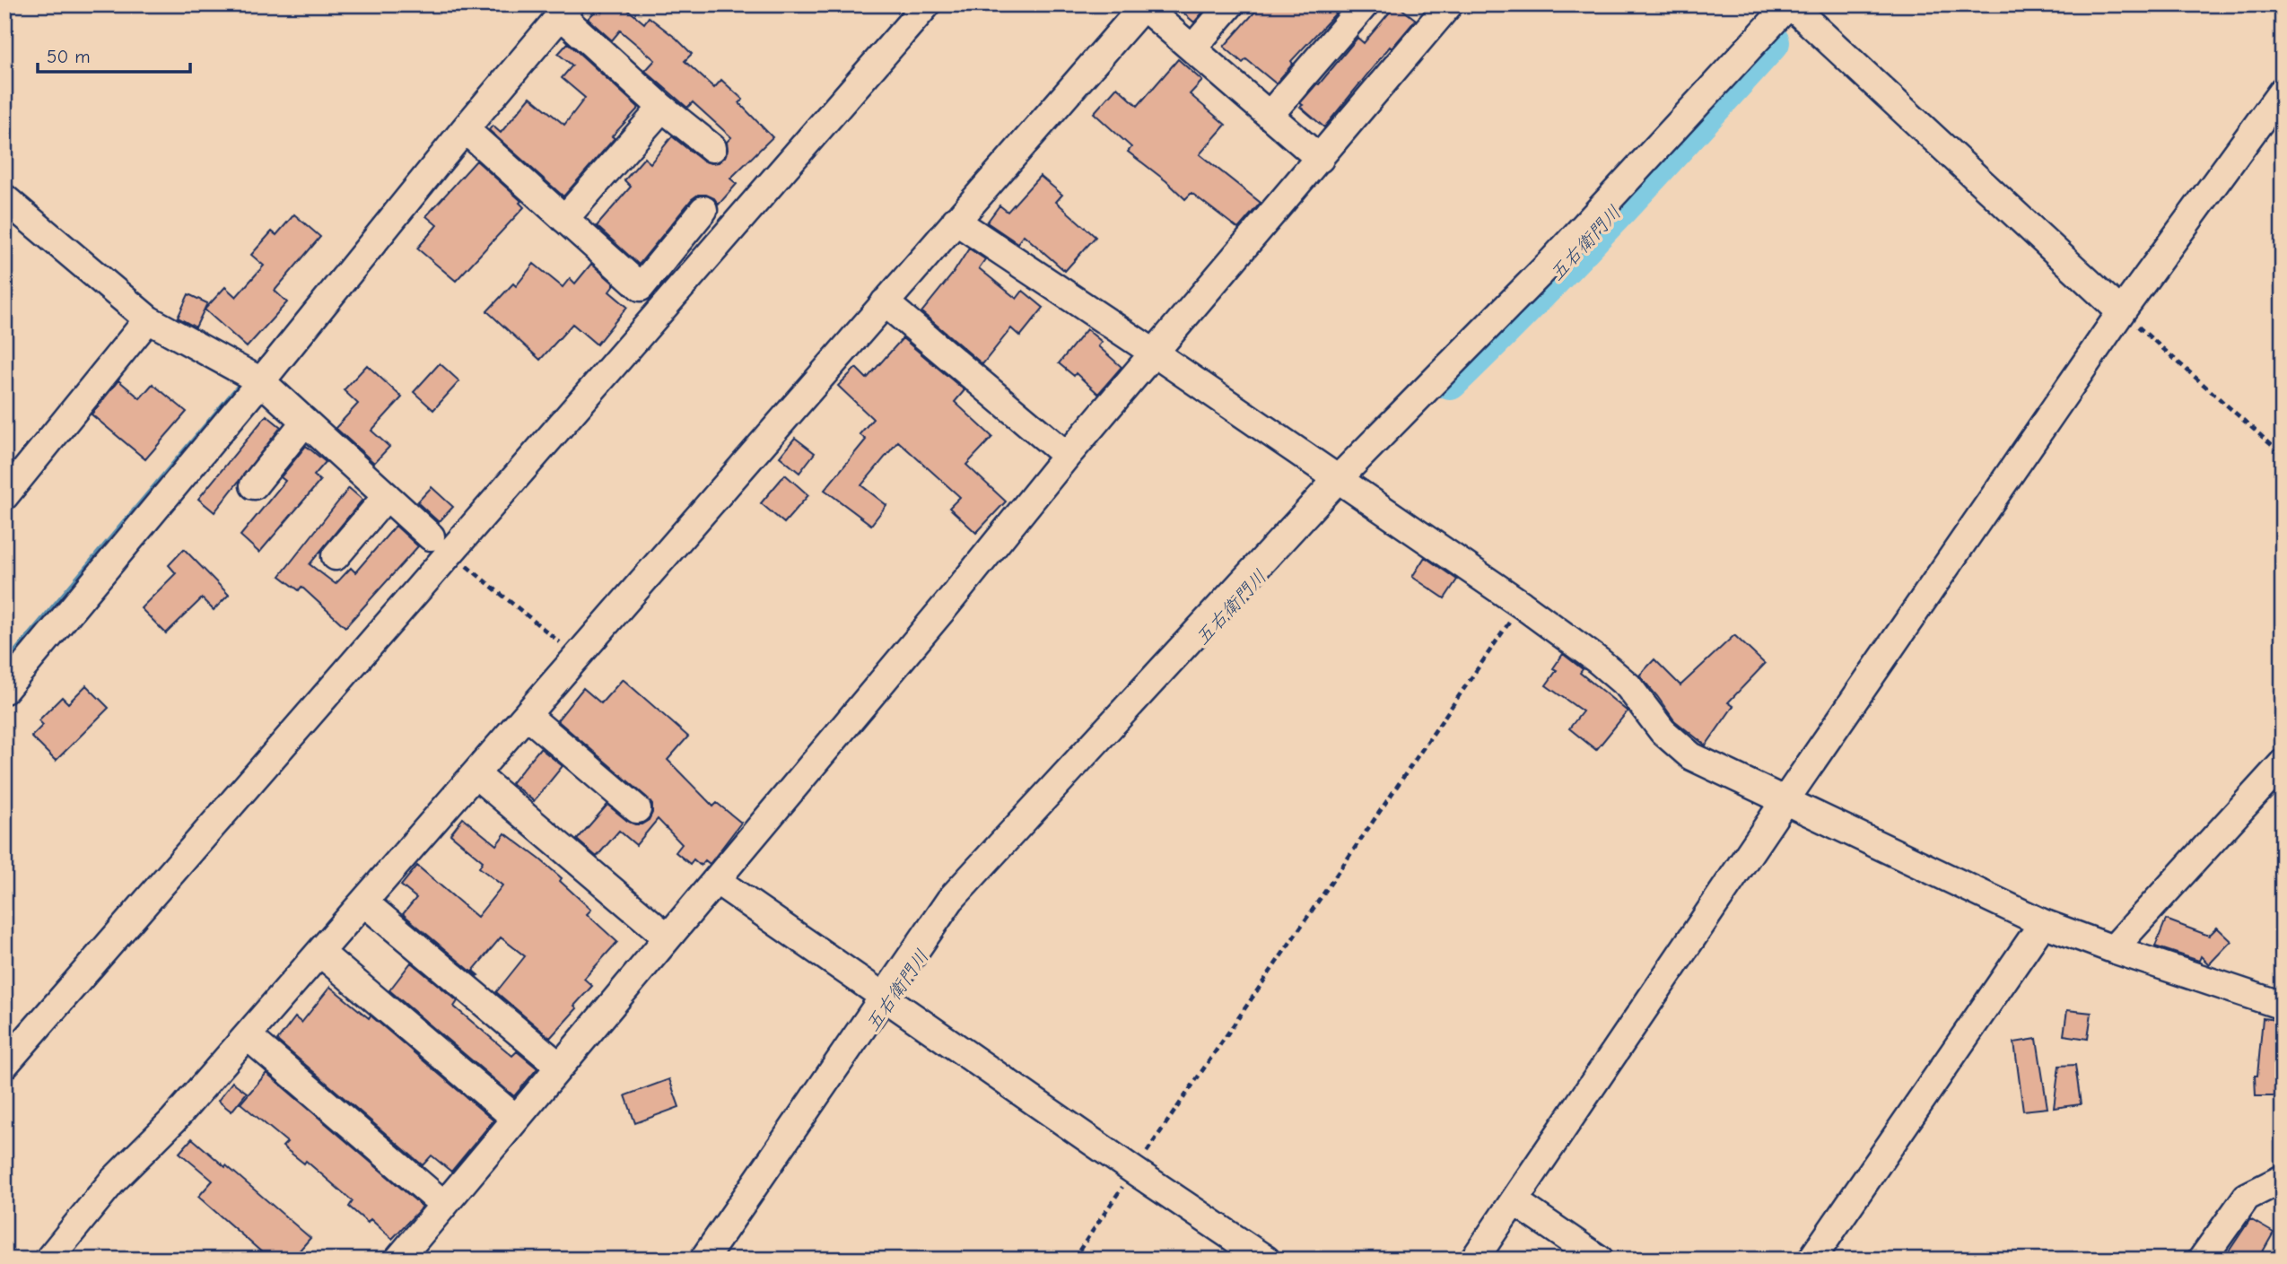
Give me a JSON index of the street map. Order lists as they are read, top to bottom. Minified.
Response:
{"water":["五右衛門川"],"scale_bar":"50 m"}
